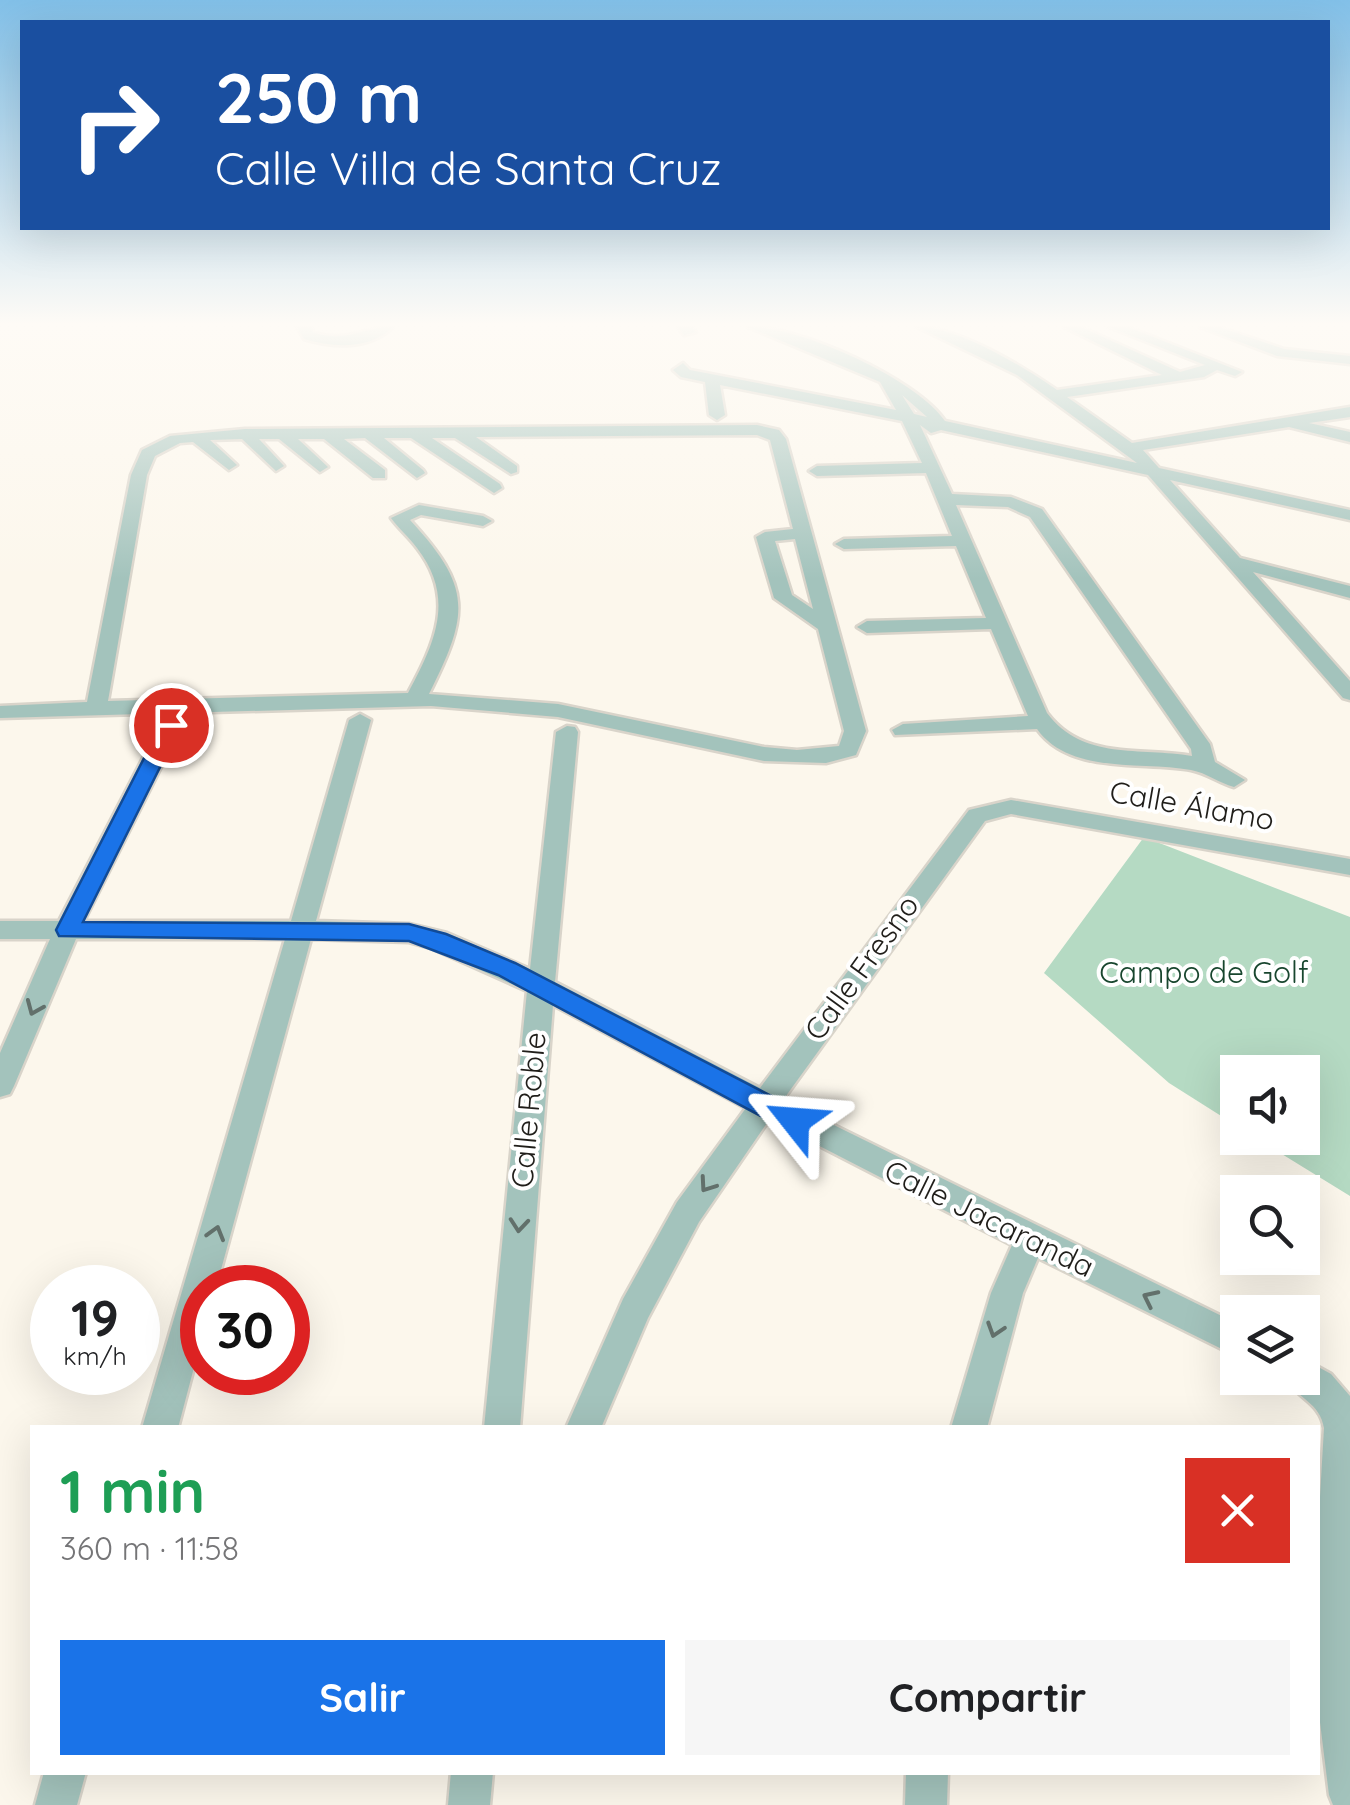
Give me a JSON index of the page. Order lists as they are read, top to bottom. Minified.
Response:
{"streets":{"street":["Calle Álamo","Calle Fresno","Calle Roble","Calle Jacaranda"]},"crossings":[["Calle Álamo","Calle Fresno"],["Calle Fresno","Calle Jacaranda"],["Calle Roble","Calle Jacaranda"]],"one_way":["Calle Fresno","Calle Roble"],"parks":["Campo de Golf"],"page":{"turn":["250 m","Calle Villa de Santa Cruz"],"speed":"19 km/h","limit":"30","heading":["1 min","360 m · 11:58"],"buttons":["Salir","Compartir"]}}
